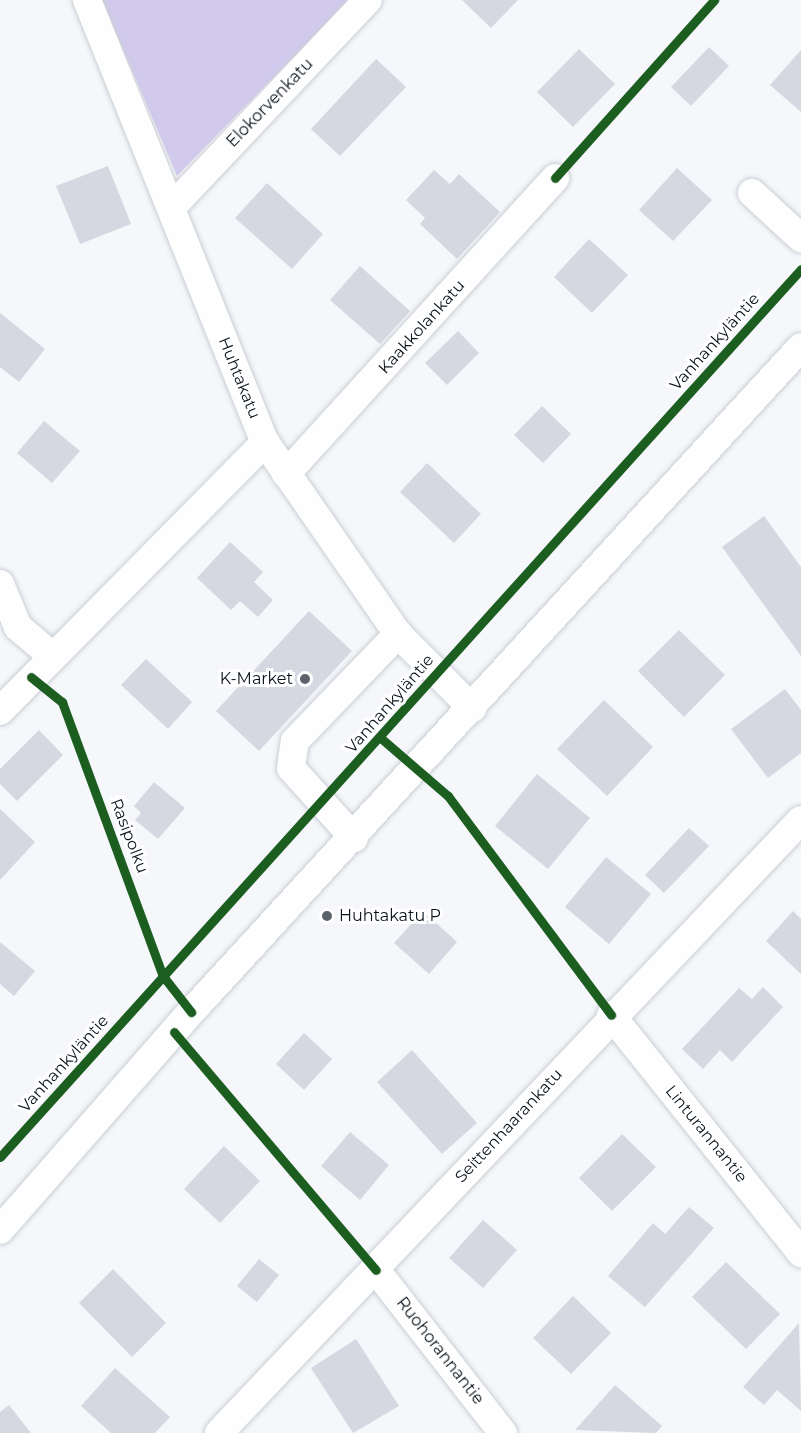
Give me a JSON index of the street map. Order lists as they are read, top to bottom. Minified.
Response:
{"streets":{"street":["Elokorvenkatu","Kaakkolankatu","Huhtakatu","Seittenhaarankatu","Linturannantie","Ruohorannantie"],"cycle path":["Vanhankyläntie","Rasipolku"]},"crossings":[["Elokorvenkatu","Huhtakatu"],["Kaakkolankatu","Huhtakatu"],["Seittenhaarankatu","Linturannantie"],["Seittenhaarankatu","Ruohorannantie"]],"places":["K-Market","Huhtakatu P"]}
